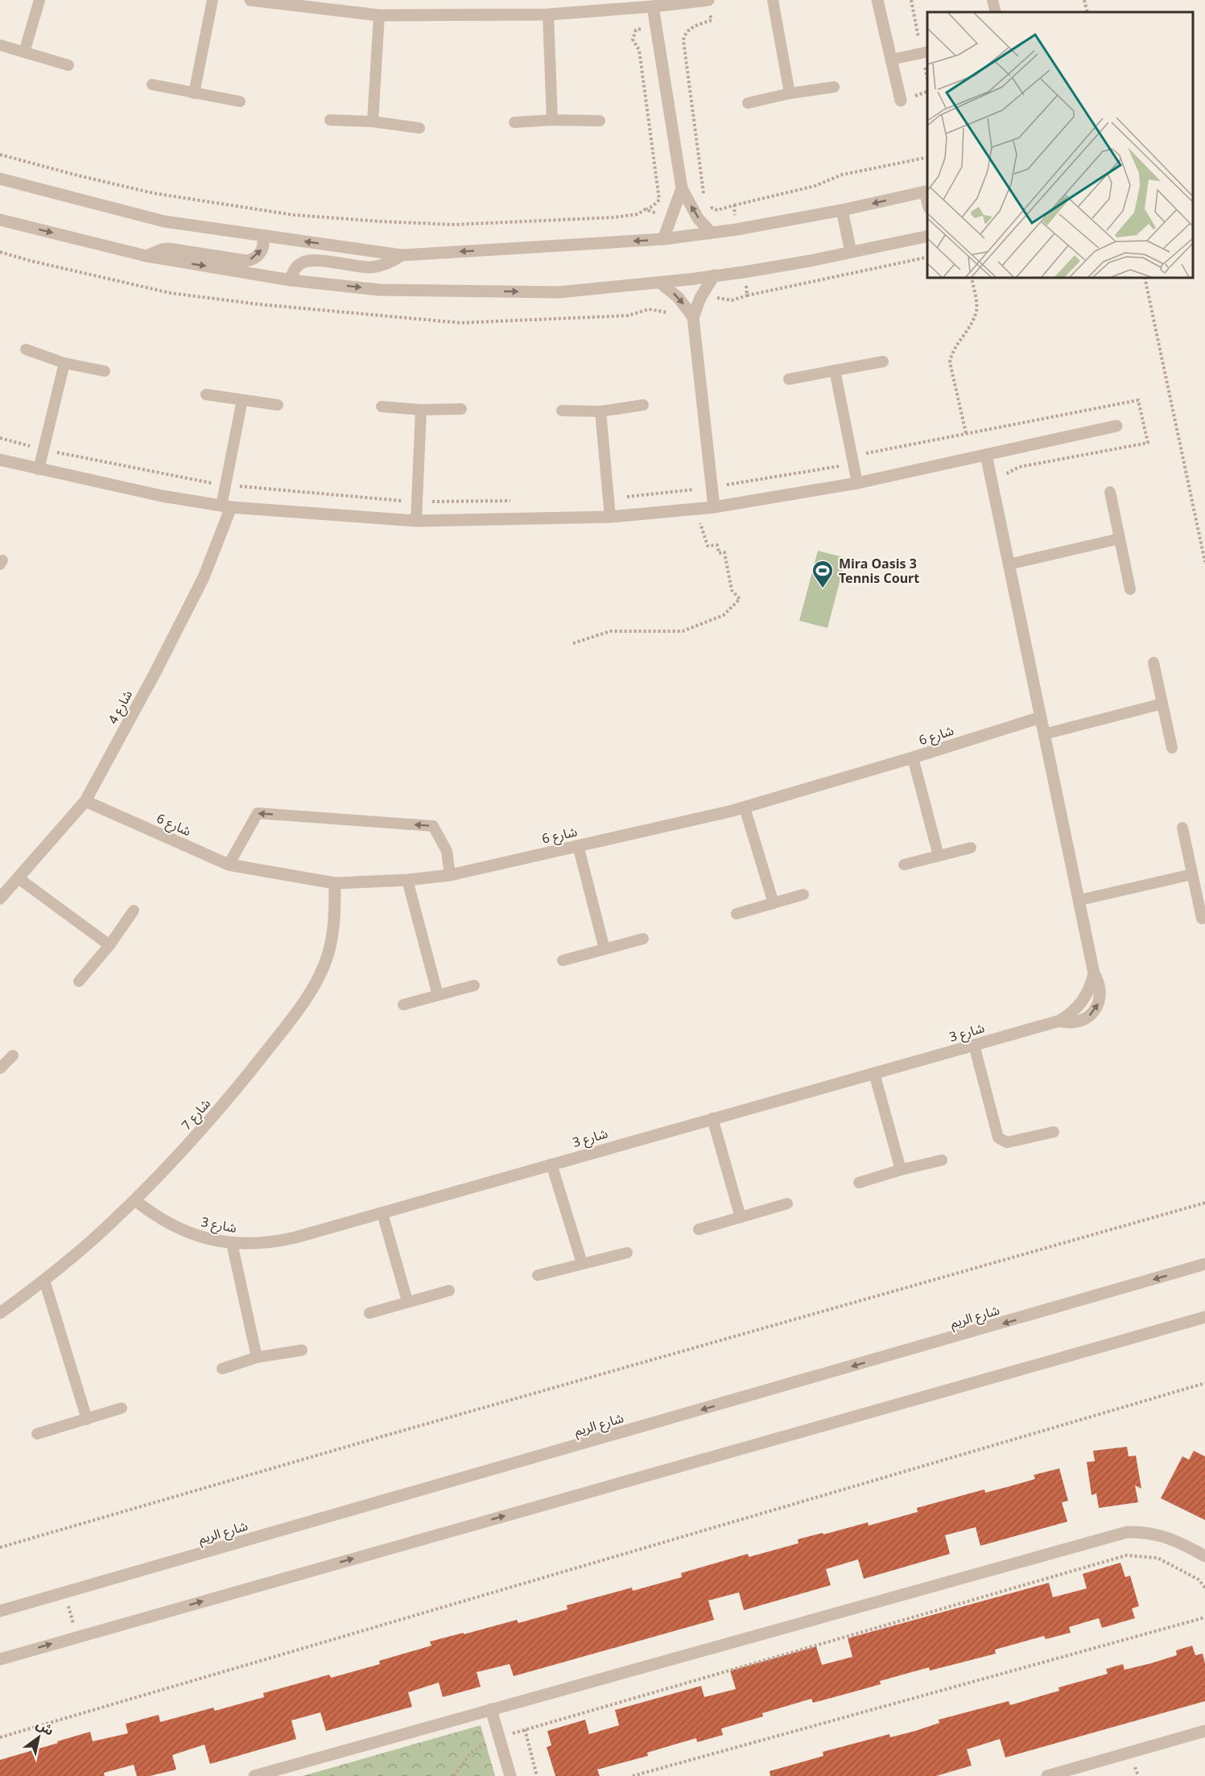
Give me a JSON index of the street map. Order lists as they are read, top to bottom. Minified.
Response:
{"streets":{"street":["شارع 4","شارع 6","شارع 3","شارع 7","شارع الريم"]},"crossings":[["شارع 4","شارع 6"],["شارع 6","شارع 7"],["شارع 3","شارع 7"]],"places":{"sports":["Mira Oasis 3 Tennis Court"]},"north":"top right"}
